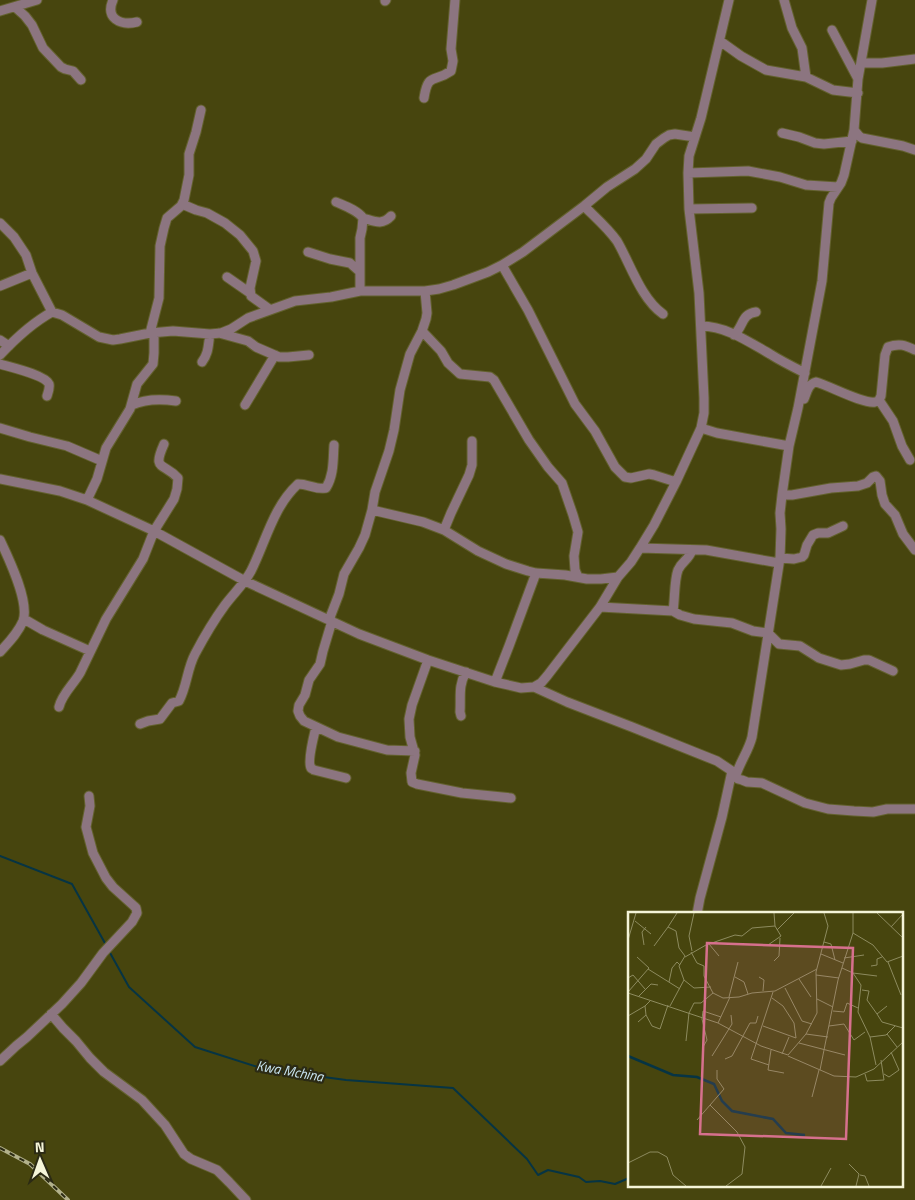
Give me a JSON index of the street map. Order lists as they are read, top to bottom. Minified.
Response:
{"water":["Kwa Mchina"],"north":"top"}
